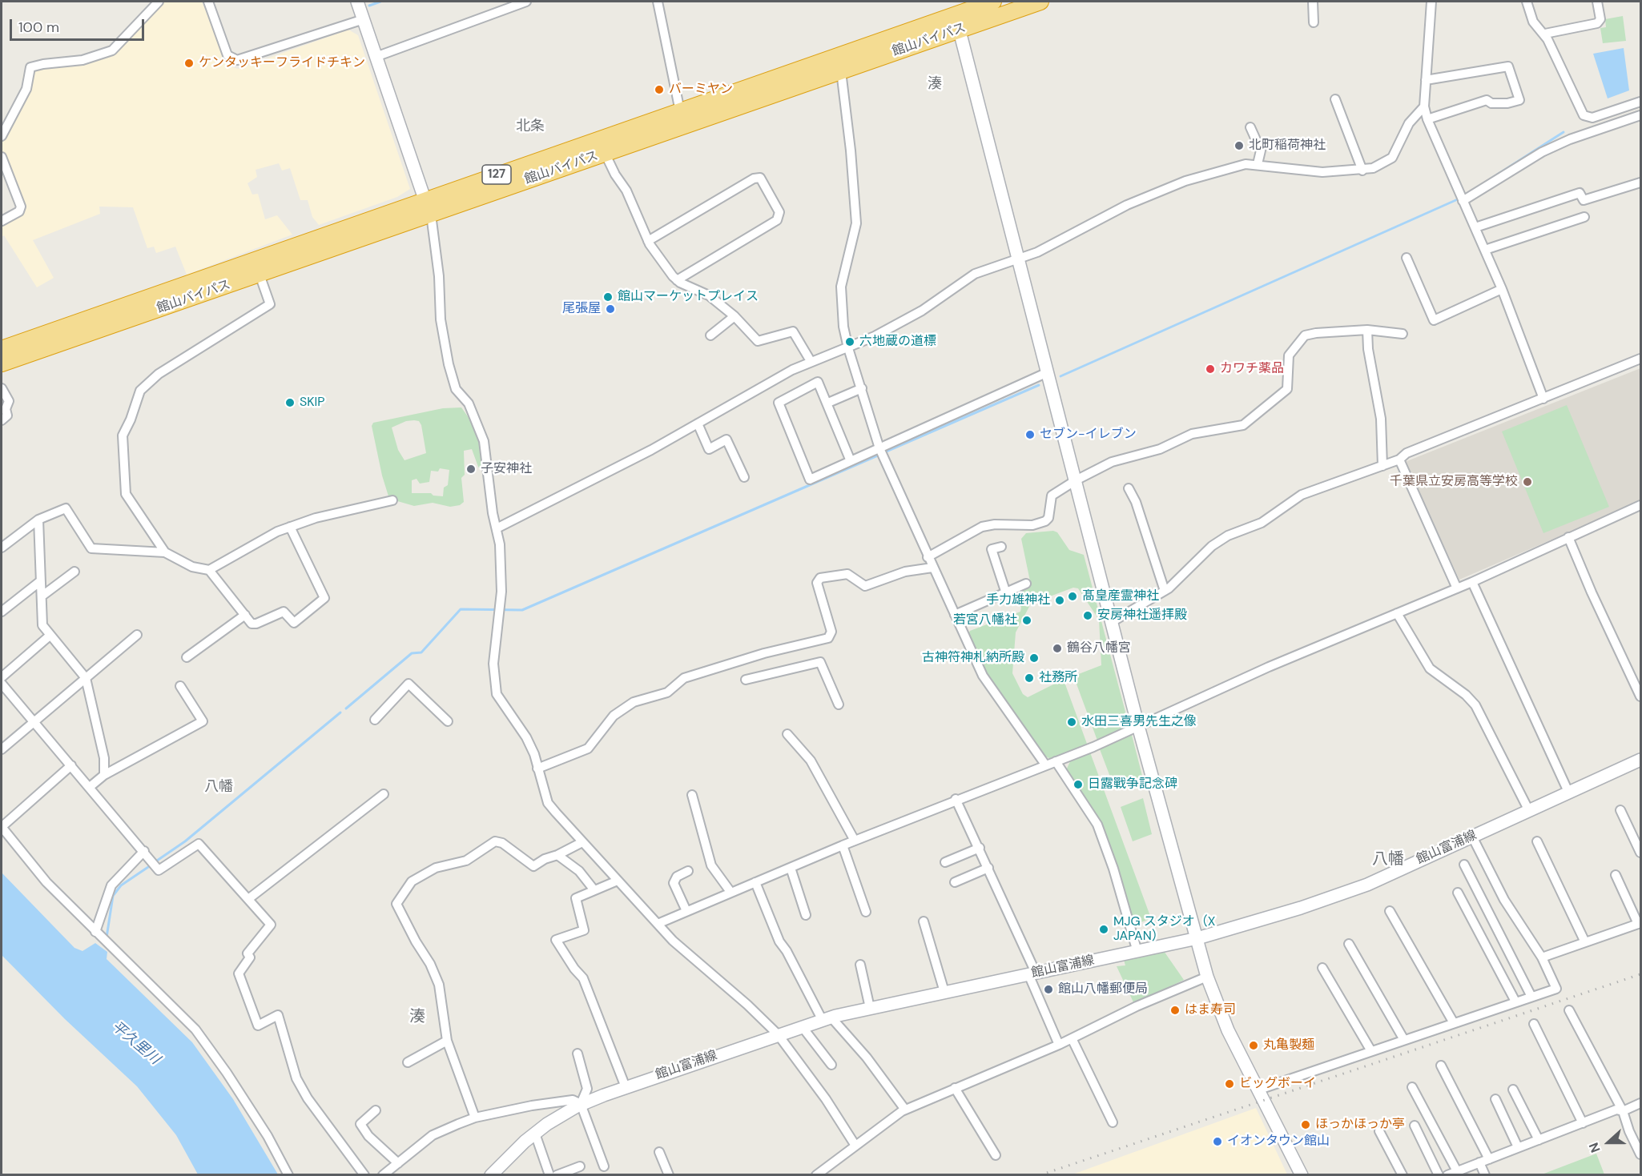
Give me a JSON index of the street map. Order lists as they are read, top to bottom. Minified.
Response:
{"streets":{"highway":["館山バイパス","127"],"street":["館山富浦線"]},"districts":["湊","北条","八幡","八幡","湊"],"water":["平久里川"],"places":["ケンタッキーフライドチキン","バーミヤン","北町稲荷神社","館山マーケットプレイス","尾張屋","六地蔵の道標","カワチ薬品","SKIP","セブン-イレブン","子安神社","千葉県立安房高等学校","髙皇産霊神社","手力雄神社","安房神社遥拝殿","若宮八幡社","鶴谷八幡宮","古神符神札納所殿","社務所","水田三喜男先生之像","日露戰争記念碑","MJG スタジオ（X JAPAN）","館山八幡郵便局","はま寿司","丸亀製麺","ビッグボーイ","ほっかほっか亭","イオンタウン館山"],"scale_bar":"100 m","north":"left"}
